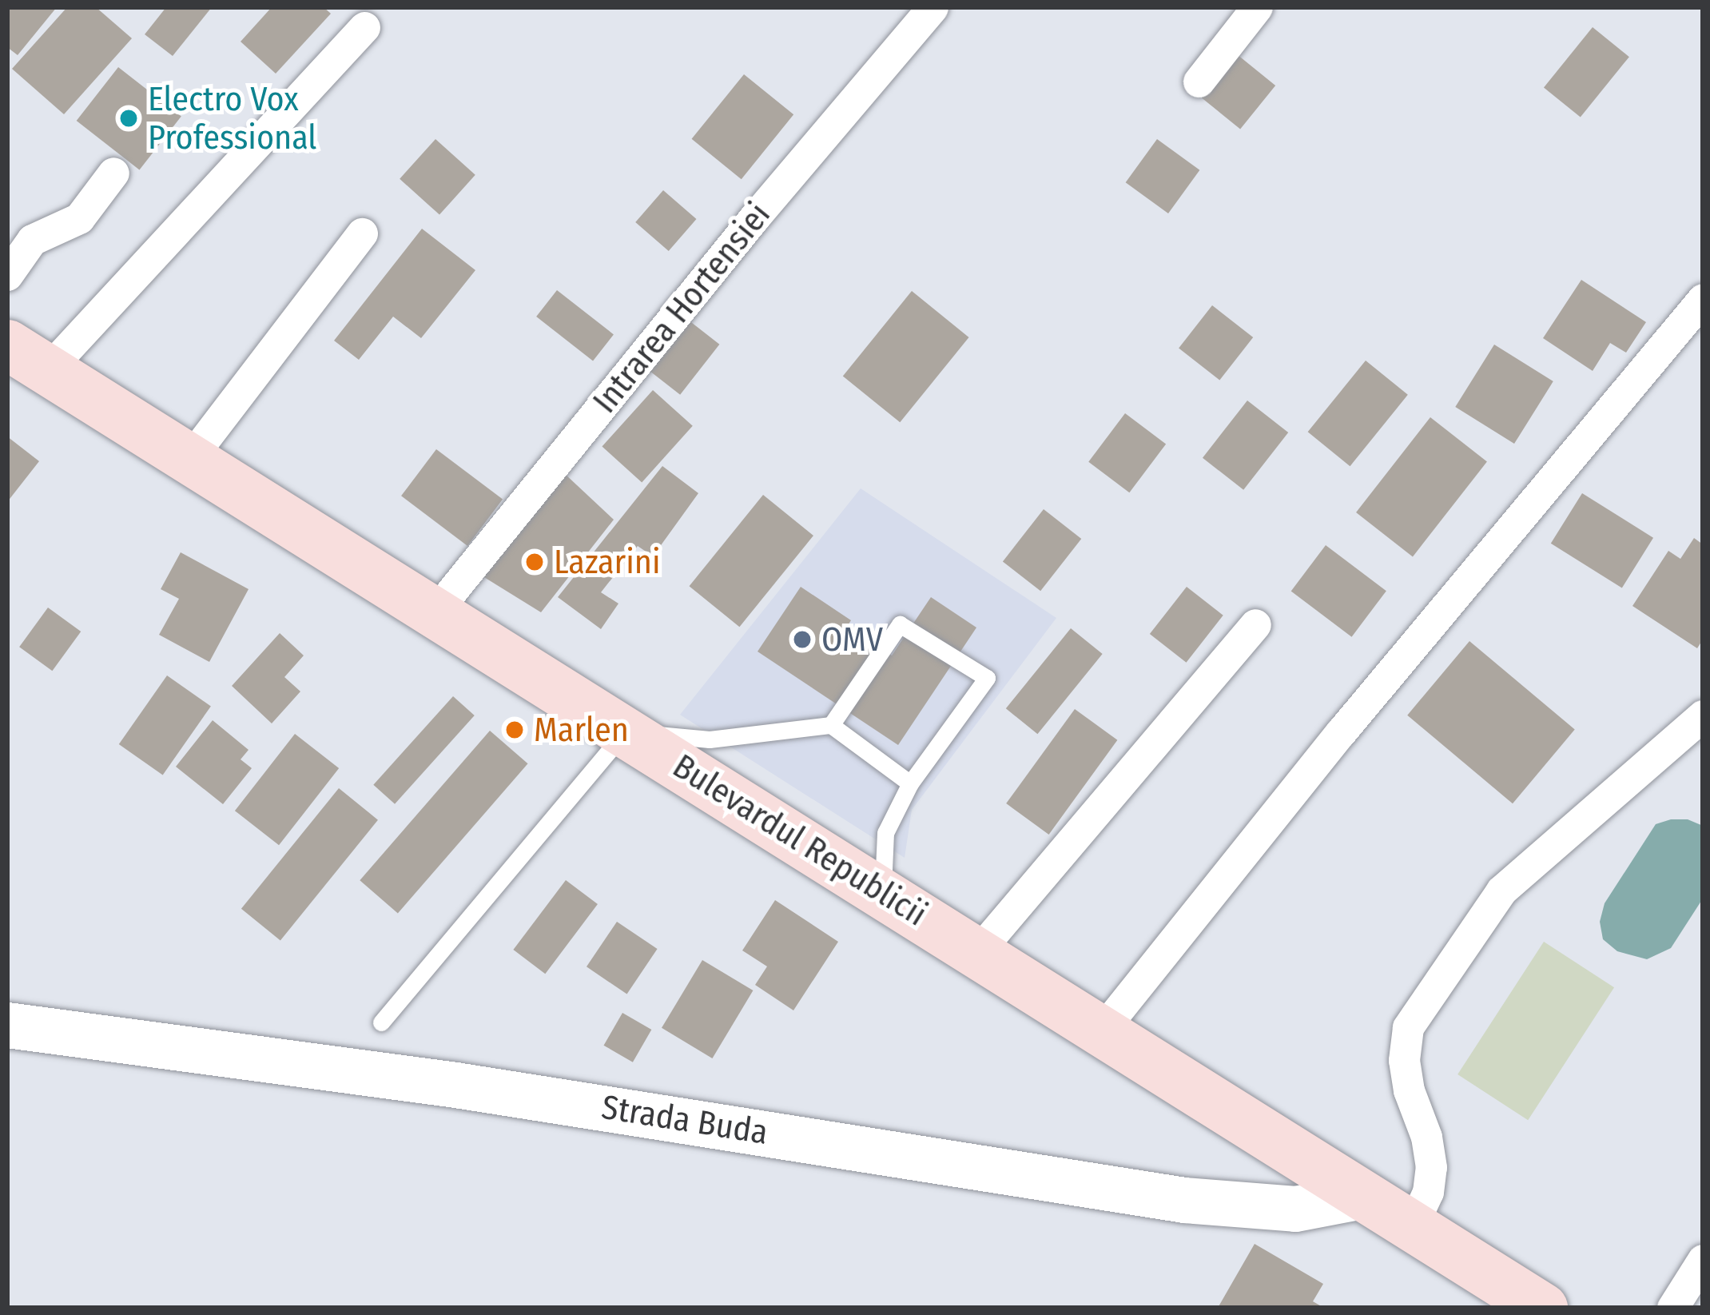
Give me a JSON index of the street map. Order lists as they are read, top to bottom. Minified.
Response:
{"streets":{"main road":["Bulevardul Republicii","Strada Buda"],"street":["Intrarea Hortensiei"]},"crossings":[["Intrarea Hortensiei","Bulevardul Republicii"],["Bulevardul Republicii","Strada Buda"]],"places":["Electro Vox Professional","Lazarini","OMV","Marlen"]}
